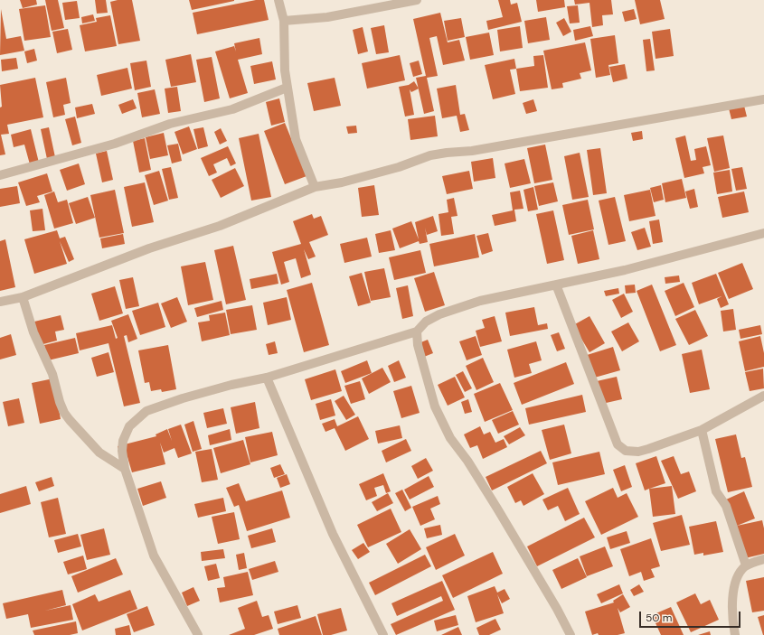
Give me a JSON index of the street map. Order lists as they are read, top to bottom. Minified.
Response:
{"scale_bar":"50 m"}
